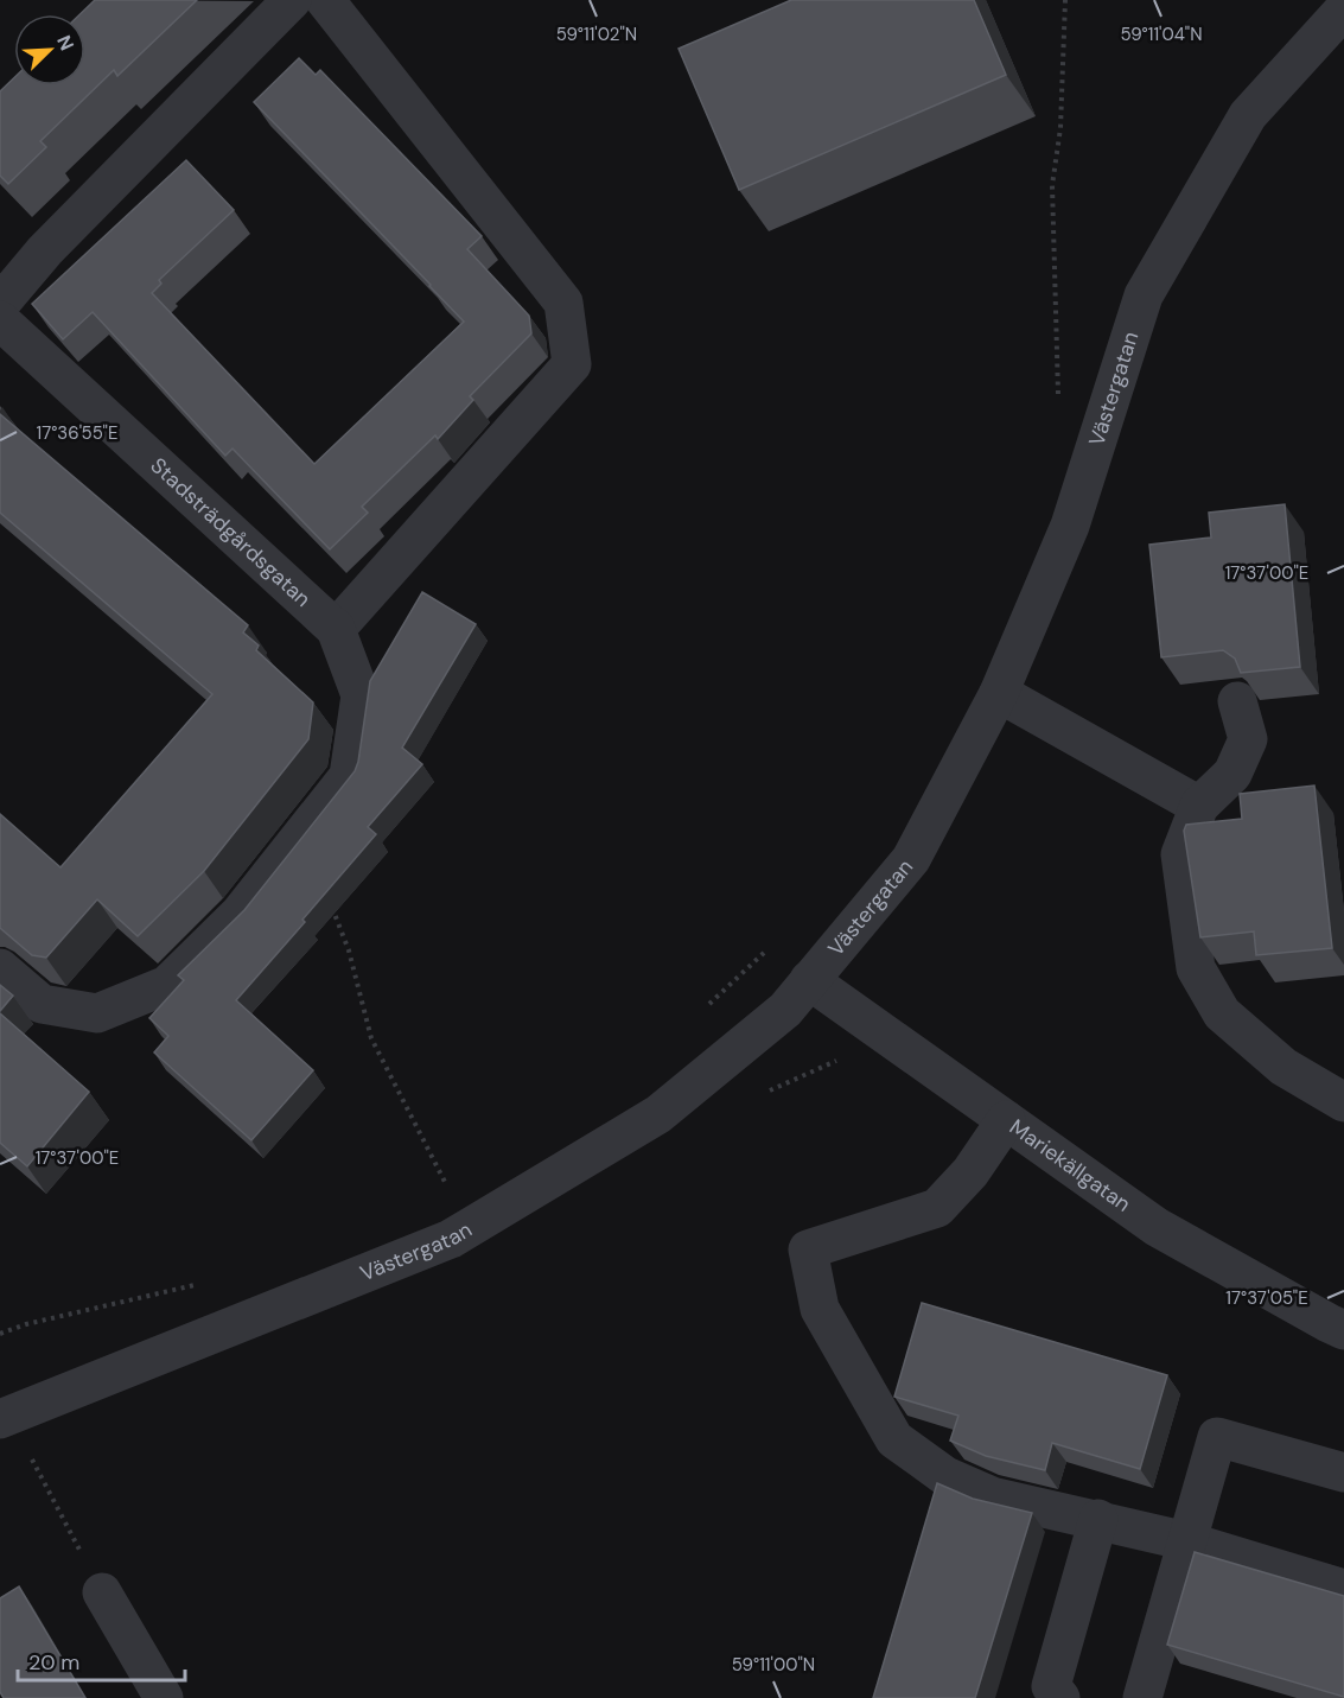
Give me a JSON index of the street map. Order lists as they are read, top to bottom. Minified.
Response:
{"streets":{"street":["Västergatan","Stadsträdgårdsgatan","Mariekällgatan"]},"crossings":[["Västergatan","Mariekällgatan"]],"scale_bar":"20 m","north":"top right","coordinates":["59°11'02\"N","59°11'04\"N","17°36'55\"E","17°37'00\"E","17°37'05\"E","59°11'00\"N"]}
